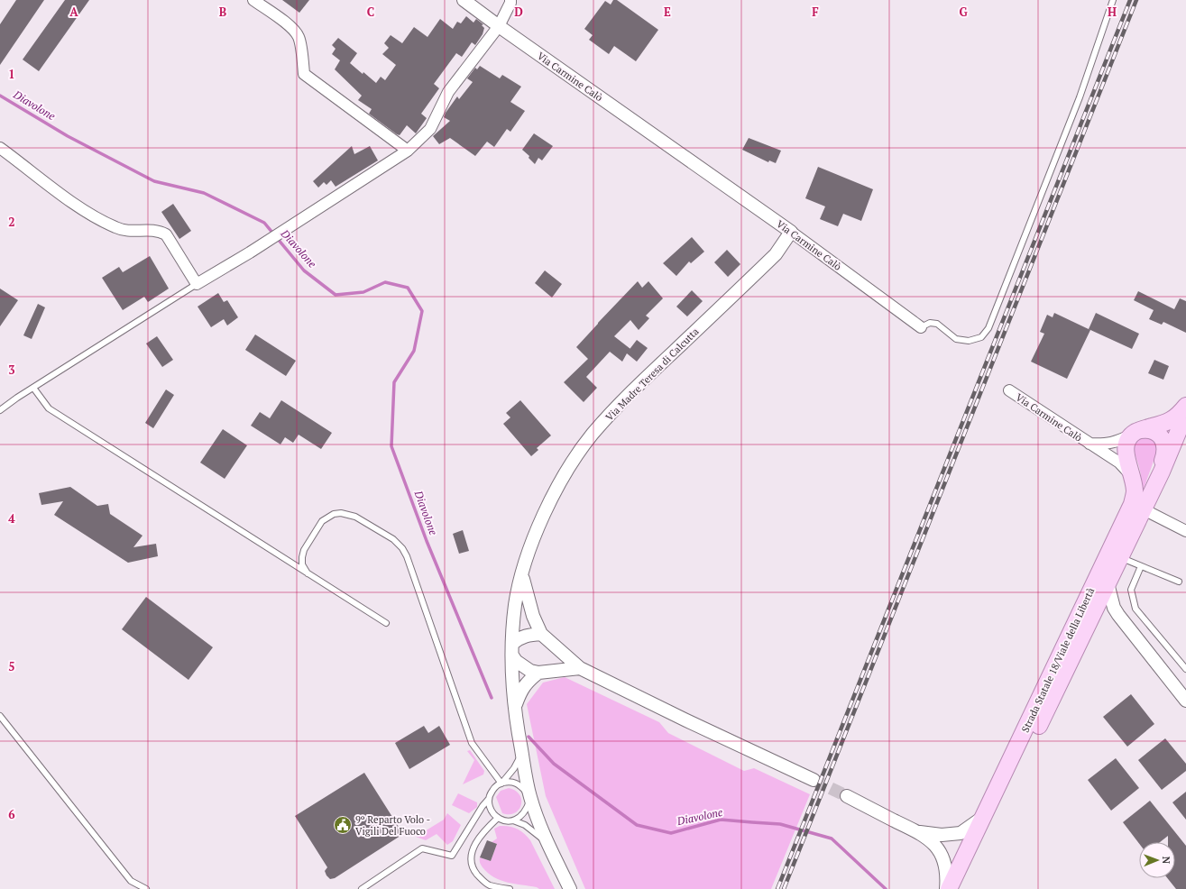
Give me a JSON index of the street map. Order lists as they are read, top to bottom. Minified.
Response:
{"streets":{"main road":["Strada Statale 18/Viale della Libertà"],"street":["Via Carmine Calò","Via Madre Teresa di Calcutta"]},"crossings":[["Via Carmine Calò","Via Madre Teresa di Calcutta"],["Via Carmine Calò","Strada Statale 18/Viale della Libertà"]],"water":["Diavolone"],"places":{"public building":["9º Reparto Volo - Vigili Del Fuoco"]},"north":"right","grid":{"columns":["A","B","C","D","E","F","G","H"],"rows":["1","2","3","4","5","6"]}}
